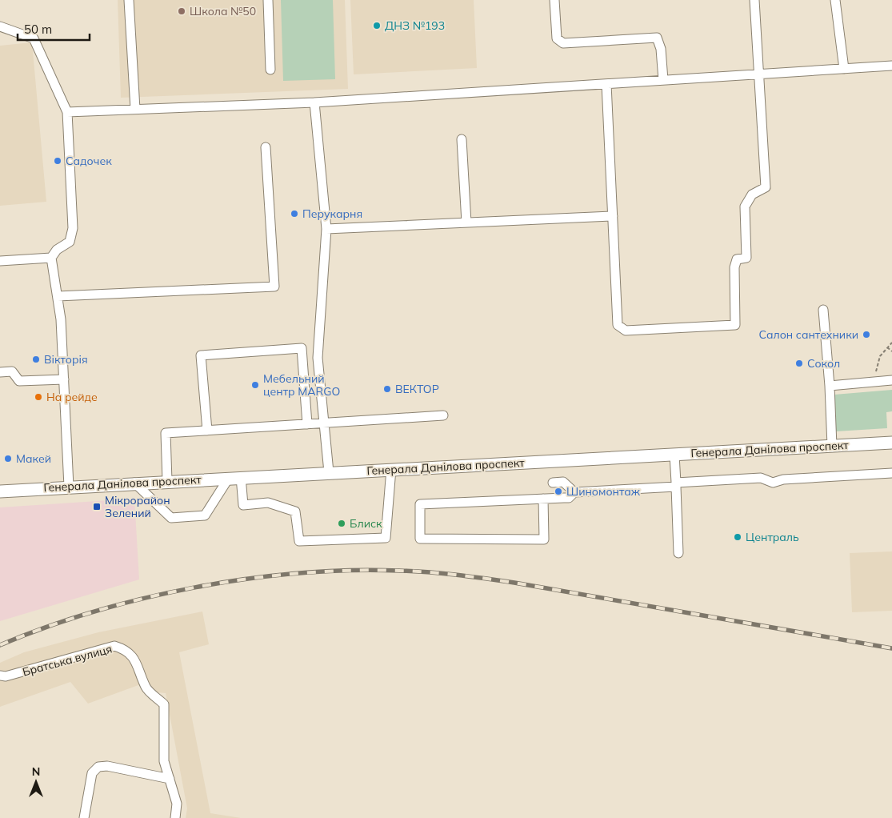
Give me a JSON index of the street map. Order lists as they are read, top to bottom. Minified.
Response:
{"streets":{"main road":["Генерала Данілова проспект"],"lane":["Братська вулиця"]},"places":{"other":["Школа №50","ДНЗ №193","Садочек","Перукарня","Салон сантехники","Вікторія","Сокол","Мебельний центр MARGO","ВЕКТОР","На рейде","Макей","Шиномонтаж","Блиск","Централь"],"transit":["Мікрорайон Зелений"]},"scale_bar":"50 m","north":"top"}
